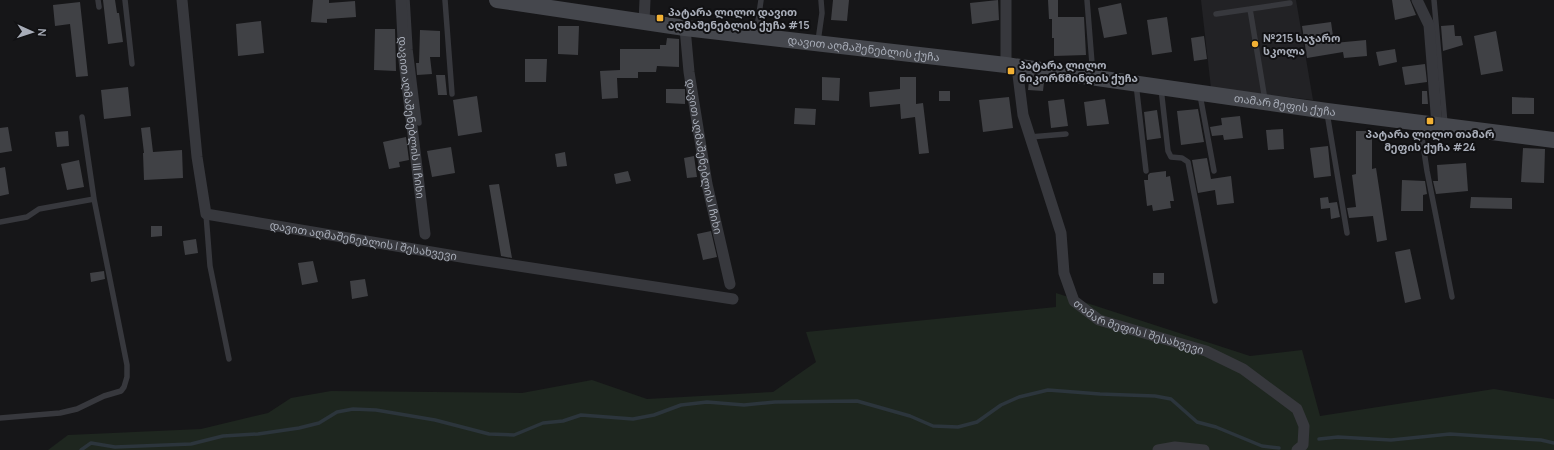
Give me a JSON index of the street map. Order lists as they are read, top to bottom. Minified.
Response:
{"streets":{"street":["დავით აღმაშენებლის ქუჩა","თამარ მეფის ქუჩა","დავით აღმაშენებლის III ჩიხი","დავით აღმაშენებლის I ჩიხი","დავით აღმაშენებლის I შესახვევი","თამარ მეფის I შესახვევი"]},"crossings":[["დავით აღმაშენებლის ქუჩა","თამარ მეფის ქუჩა"],["დავით აღმაშენებლის ქუჩა","დავით აღმაშენებლის I ჩიხი"],["დავით აღმაშენებლის ქუჩა","თამარ მეფის I შესახვევი"],["თამარ მეფის ქუჩა","თამარ მეფის I შესახვევი"]],"places":{"transit":["პატარა ლილო დავით აღმაშენებლის ქუჩა #15","პატარა ლილო ნიკორწმინდის ქუჩა","პატარა ლილო თამარ მეფის ქუჩა #24"],"other":["№215 საჯარო სკოლა"]},"north":"right"}
